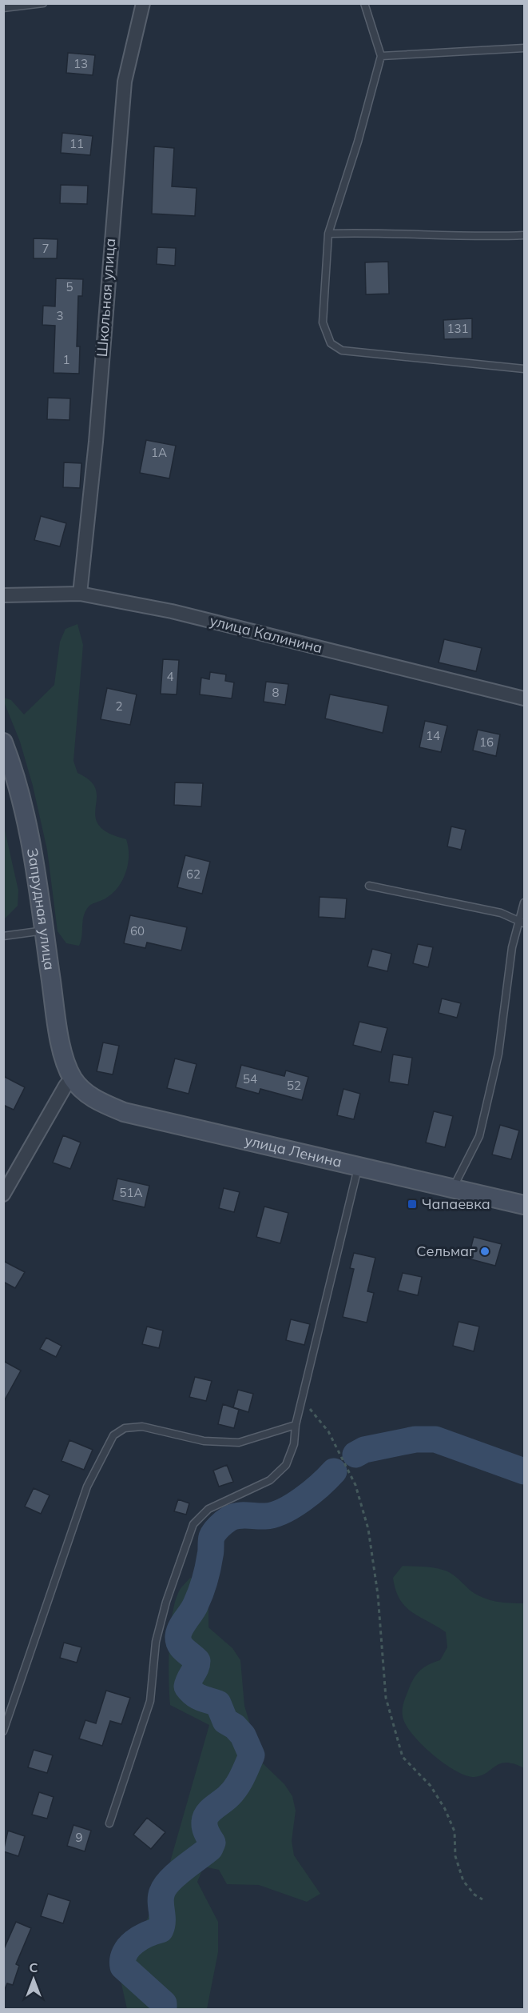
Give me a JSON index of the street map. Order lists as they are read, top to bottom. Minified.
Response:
{"streets":{"street":["Школьная улица","улица Калинина","Запрудная улица","улица Ленина"]},"crossings":[["Школьная улица","улица Калинина"],["Запрудная улица","улица Ленина"]],"places":{"transit":["Чапаевка"],"other":["Сельмаг"]},"house_numbers":["13","11","7","5","3","131","1","1А","4","8","2","14","16","62","60","54","52","51А","9"],"north":"top"}
